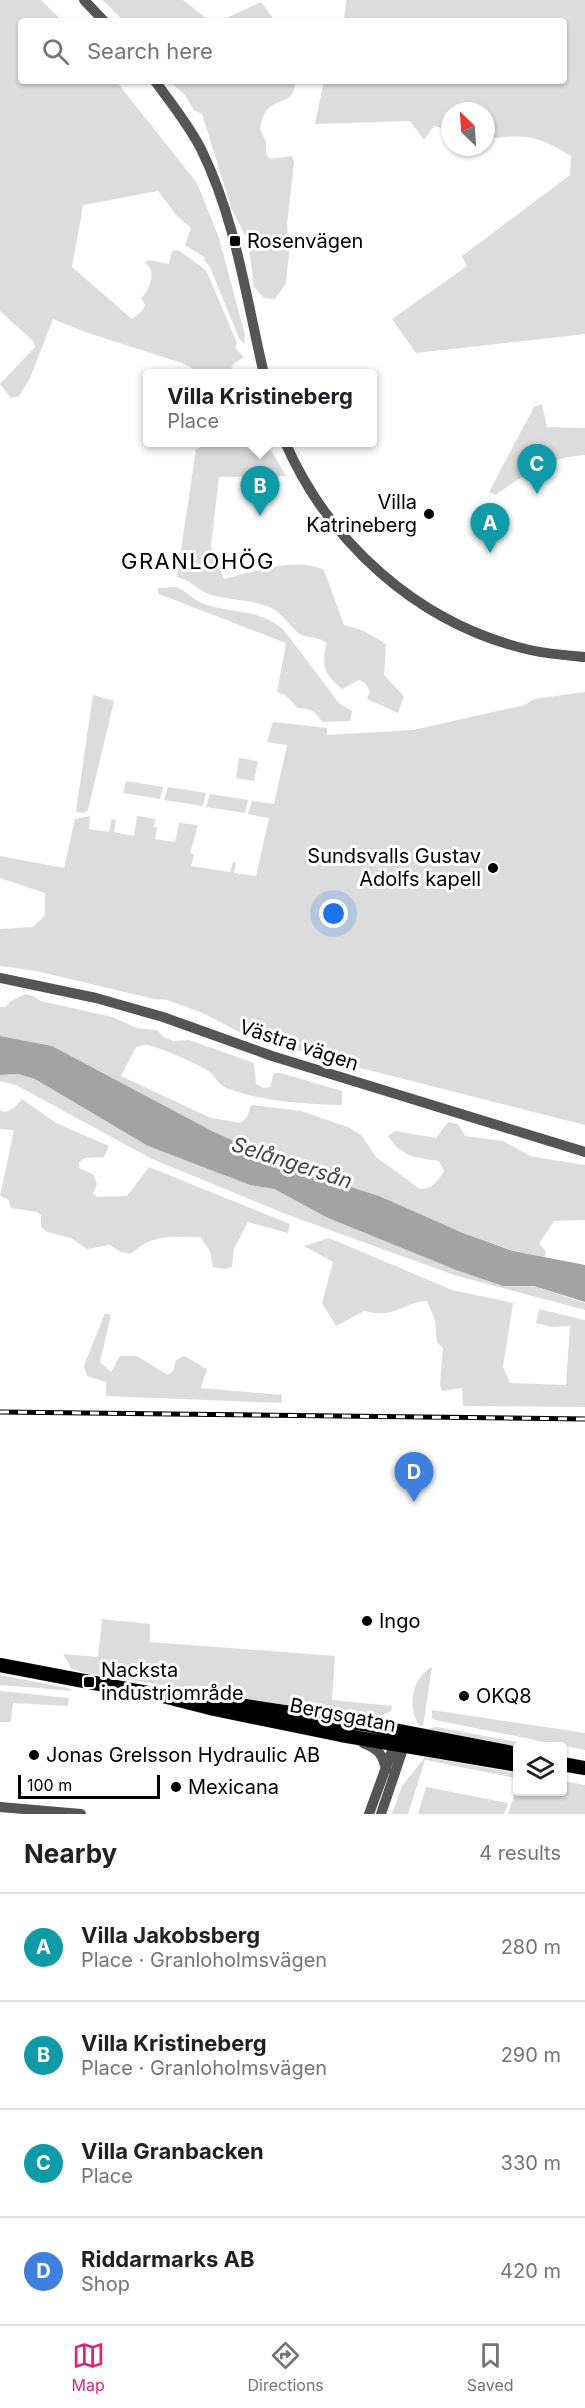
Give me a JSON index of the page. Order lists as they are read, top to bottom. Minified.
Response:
{"streets":{"highway":["Bergsgatan"],"street":["Västra vägen"]},"districts":["GRANLOHÖG"],"water":["Selångersån"],"places":{"transit":["Rosenvägen","Nacksta industriområde"],"other":["Villa Katrineberg","Sundsvalls Gustav Adolfs kapell","Ingo","OKQ8","Jonas Grelsson Hydraulic AB","Mexicana"]},"scale_bar":"100 m","north":"top left","page":{"search":"Search here","popup":["Villa Kristineberg","Place"],"pins":["C","B","A","D"],"scale":"100 m","heading":["Nearby","4 results"],"list":[{"mark":"A","name":"Villa Jakobsberg","note":"Place · Granloholmsvägen","value":"280 m"},{"mark":"B","name":"Villa Kristineberg","note":"Place · Granloholmsvägen","value":"290 m"},{"mark":"C","name":"Villa Granbacken","note":"Place","value":"330 m"},{"mark":"D","name":"Riddarmarks AB","note":"Shop","value":"420 m"}],"nav":["Map","Directions","Saved"]}}
